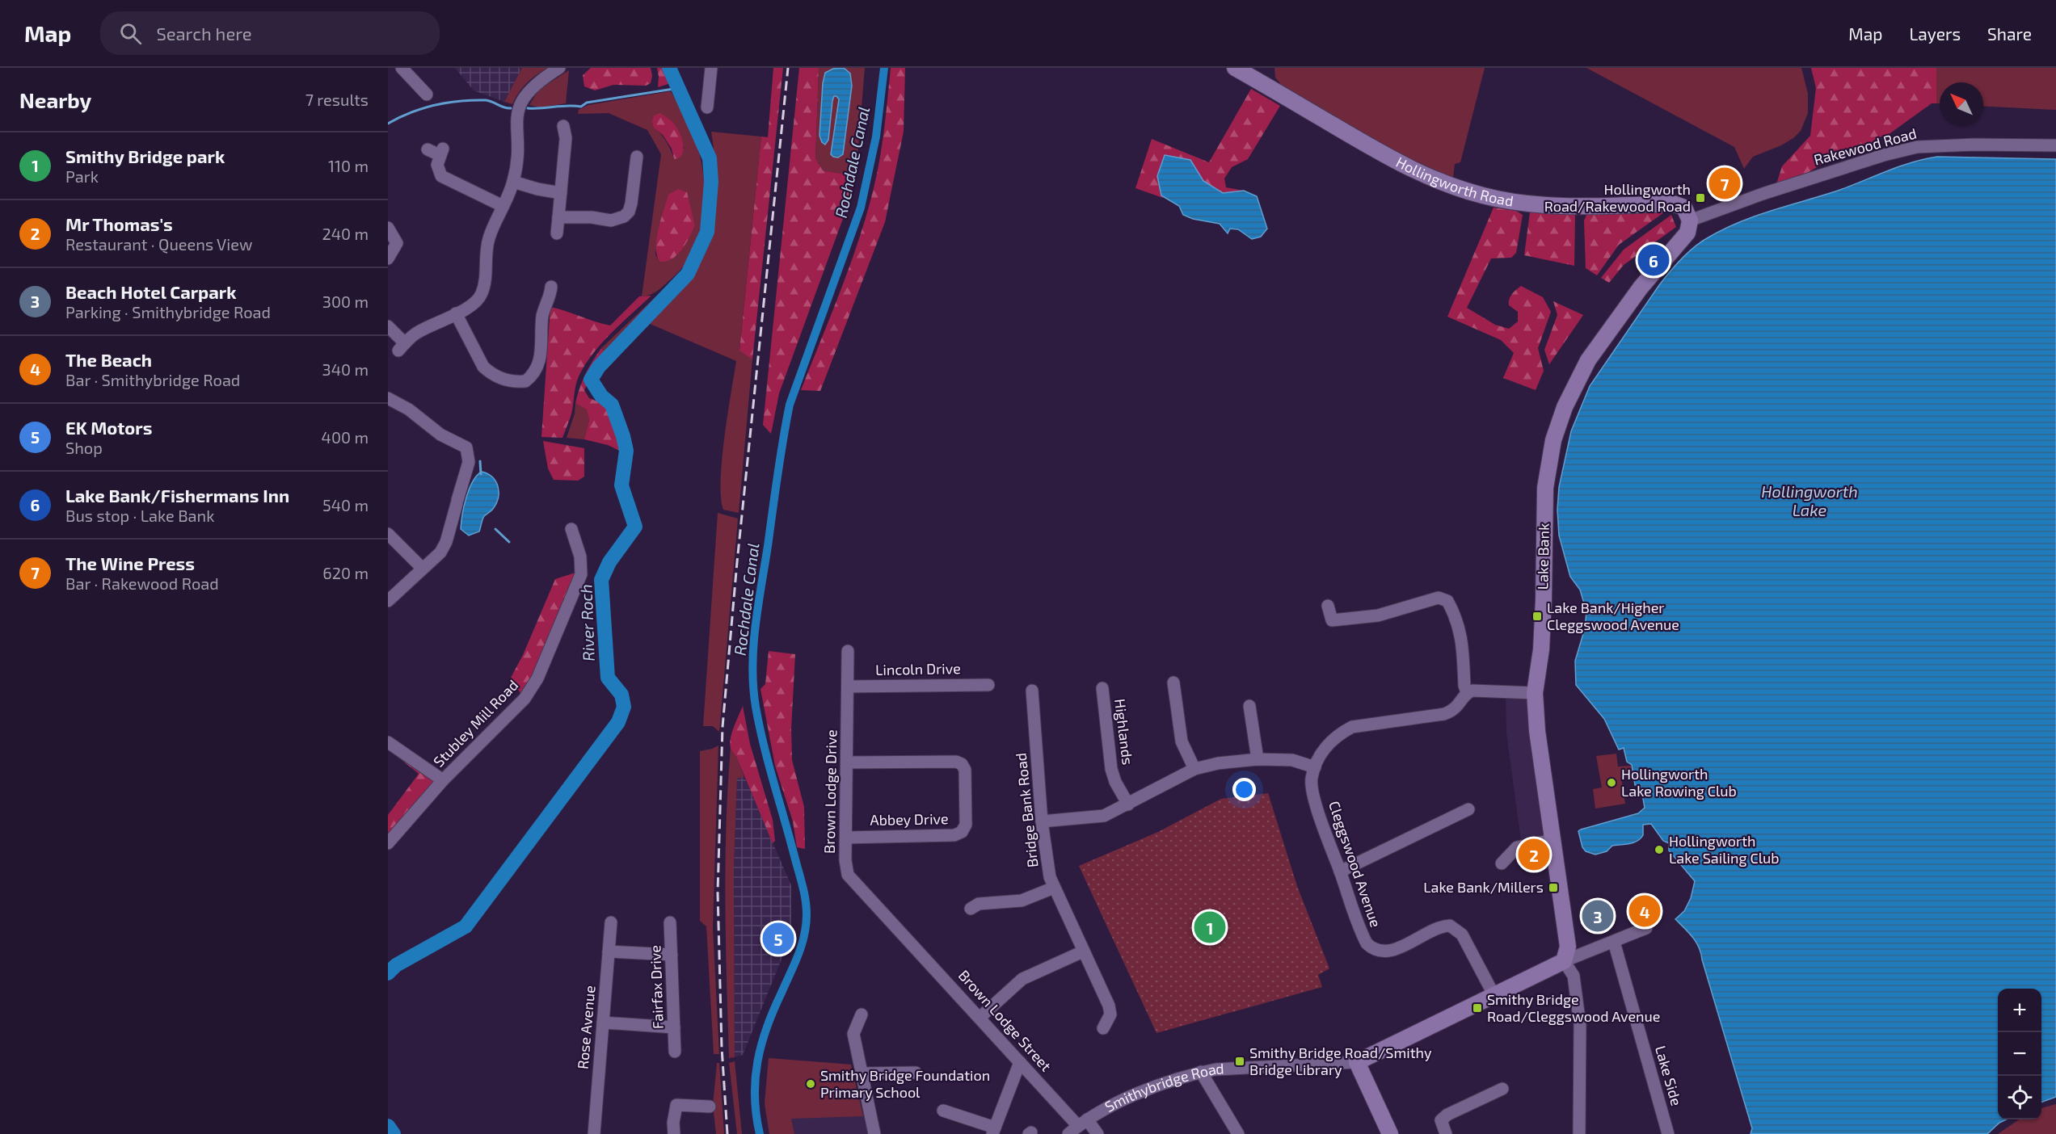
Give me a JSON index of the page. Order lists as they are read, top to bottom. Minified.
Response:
{"streets":{"main road":["Hollingworth Road","Lake Bank","Smithybridge Road"],"street":["Rakewood Road","Lincoln Drive","Stubley Mill Road","Highlands","Brown Lodge Drive","Bridge Bank Road","Abbey Drive","Cleggswood Avenue","Fairfax Drive","Brown Lodge Street","Rose Avenue","Lake Side"]},"crossings":[["Rakewood Road","Hollingworth Road"],["Rakewood Road","Lake Bank"],["Hollingworth Road","Lake Bank"],["Lake Bank","Smithybridge Road"],["Lincoln Drive","Brown Lodge Drive"],["Brown Lodge Drive","Abbey Drive"],["Brown Lodge Drive","Brown Lodge Street"],["Cleggswood Avenue","Smithybridge Road"],["Brown Lodge Street","Smithybridge Road"],["Lake Side","Smithybridge Road"]],"water":["Rochdale Canal","Hollingworth Lake","River Roch"],"places":{"transit":["Hollingworth Road/Rakewood Road","Lake Bank/Higher Cleggswood Avenue","Lake Bank/Millers","Smithy Bridge Road/Cleggswood Avenue","Smithy Bridge Road/Smithy Bridge Library"],"other":["Hollingworth Lake Rowing Club","Hollingworth Lake Sailing Club","Smithy Bridge Foundation Primary School"]},"north":"top left","page":{"header":"Map","search":"Search here","nav":["Map","Layers","Share"],"heading":["Nearby","7 results"],"list":[{"mark":"1","name":"Smithy Bridge park","note":"Park","value":"110 m"},{"mark":"2","name":"Mr Thomas's","note":"Restaurant · Queens View","value":"240 m"},{"mark":"3","name":"Beach Hotel Carpark","note":"Parking · Smithybridge Road","value":"300 m"},{"mark":"4","name":"The Beach","note":"Bar · Smithybridge Road","value":"340 m"},{"mark":"5","name":"EK Motors","note":"Shop","value":"400 m"},{"mark":"6","name":"Lake Bank/Fishermans Inn","note":"Bus stop · Lake Bank","value":"540 m"},{"mark":"7","name":"The Wine Press","note":"Bar · Rakewood Road","value":"620 m"}],"pins":["7","6","2","4","3","1","5"],"map_buttons":["+","−"]}}
